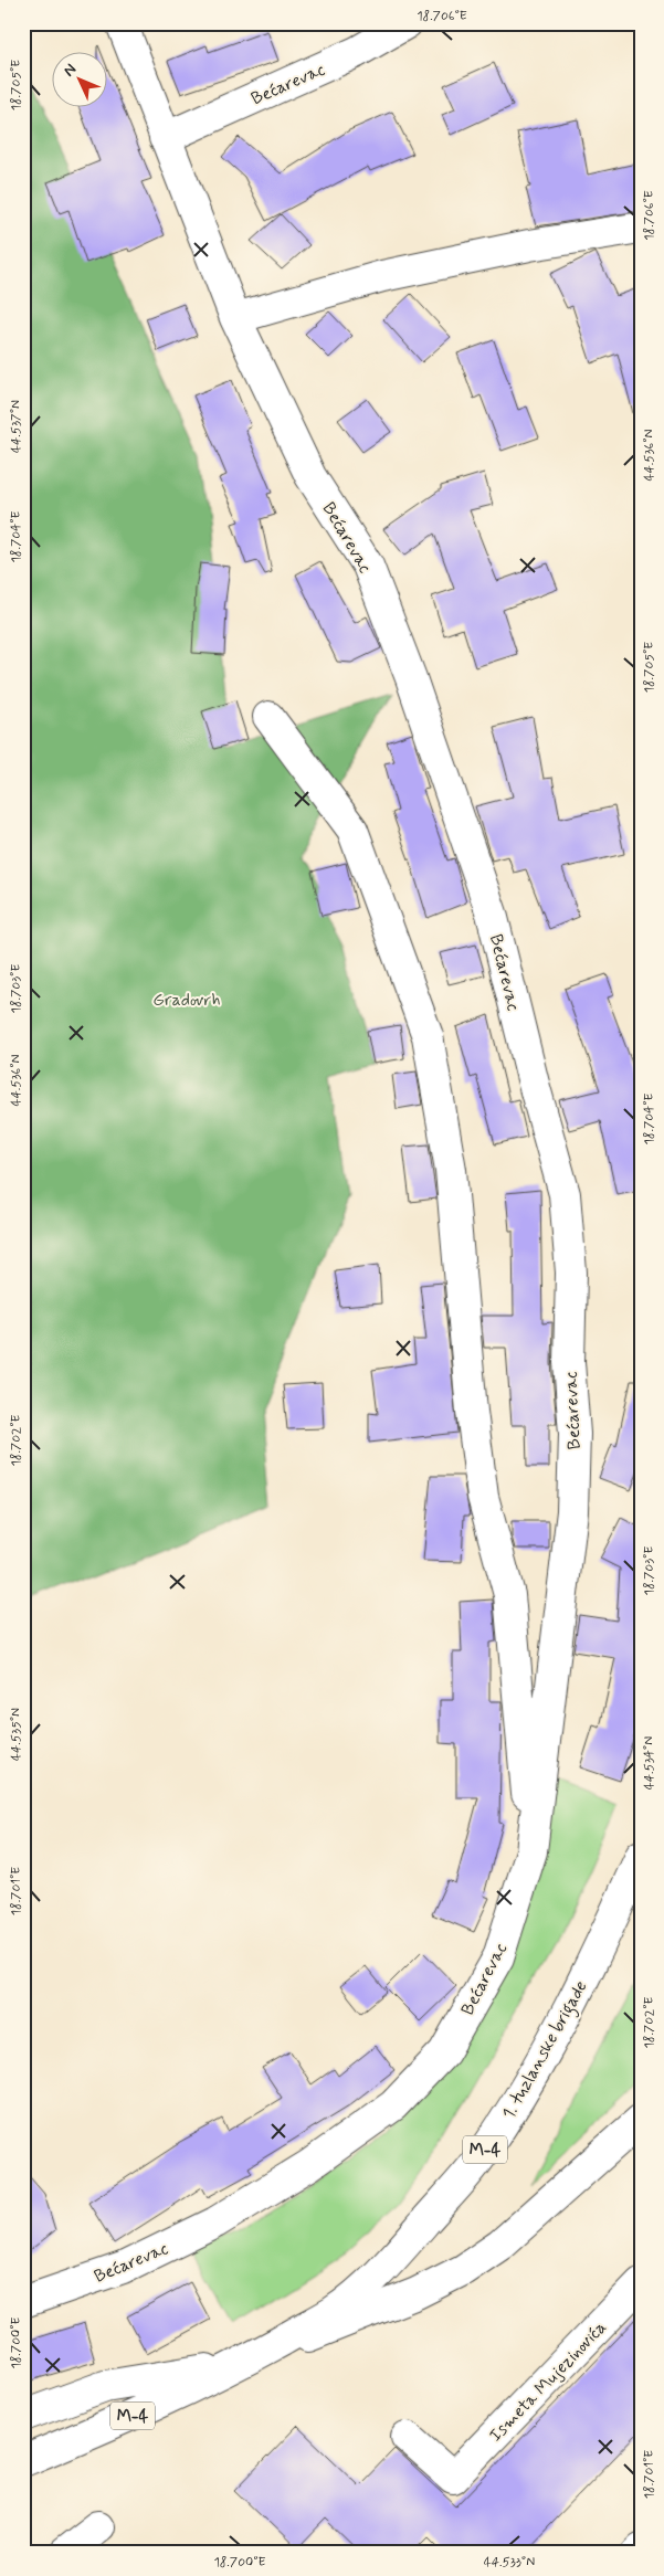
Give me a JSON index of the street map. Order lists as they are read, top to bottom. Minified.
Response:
{"streets":{"street":["Bećarevac","1. tuzlanske brigade","M-4","Ismeta Mujezinovića"]},"parks":["Gradovrh"],"north":"top left","coordinates":["18.706°E","18.705°E","44.537°N","44.536°N","18.704°E","18.703°E","18.702°E","44.535°N","44.534°N","18.701°E","18.700°E","44.533°N"]}
